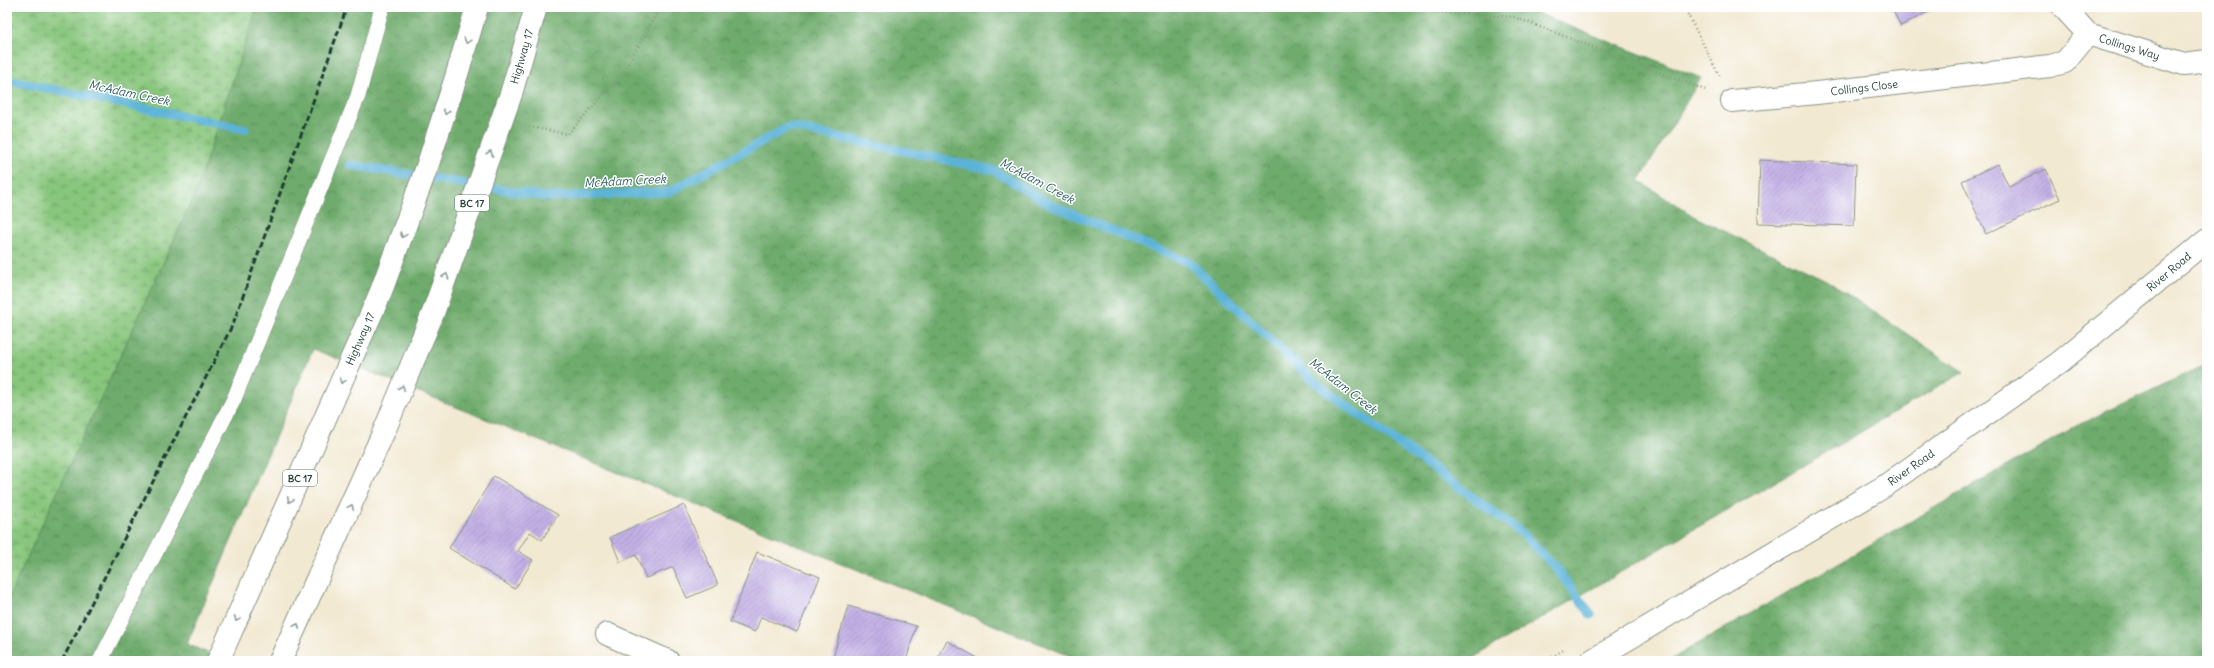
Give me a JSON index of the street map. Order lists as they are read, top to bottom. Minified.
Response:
{"streets":{"main road":["Collings Way","Highway 17","Collings Close","BC 17","River Road"]},"crossings":[["Collings Way","Collings Close"]],"water":["McAdam Creek"]}
